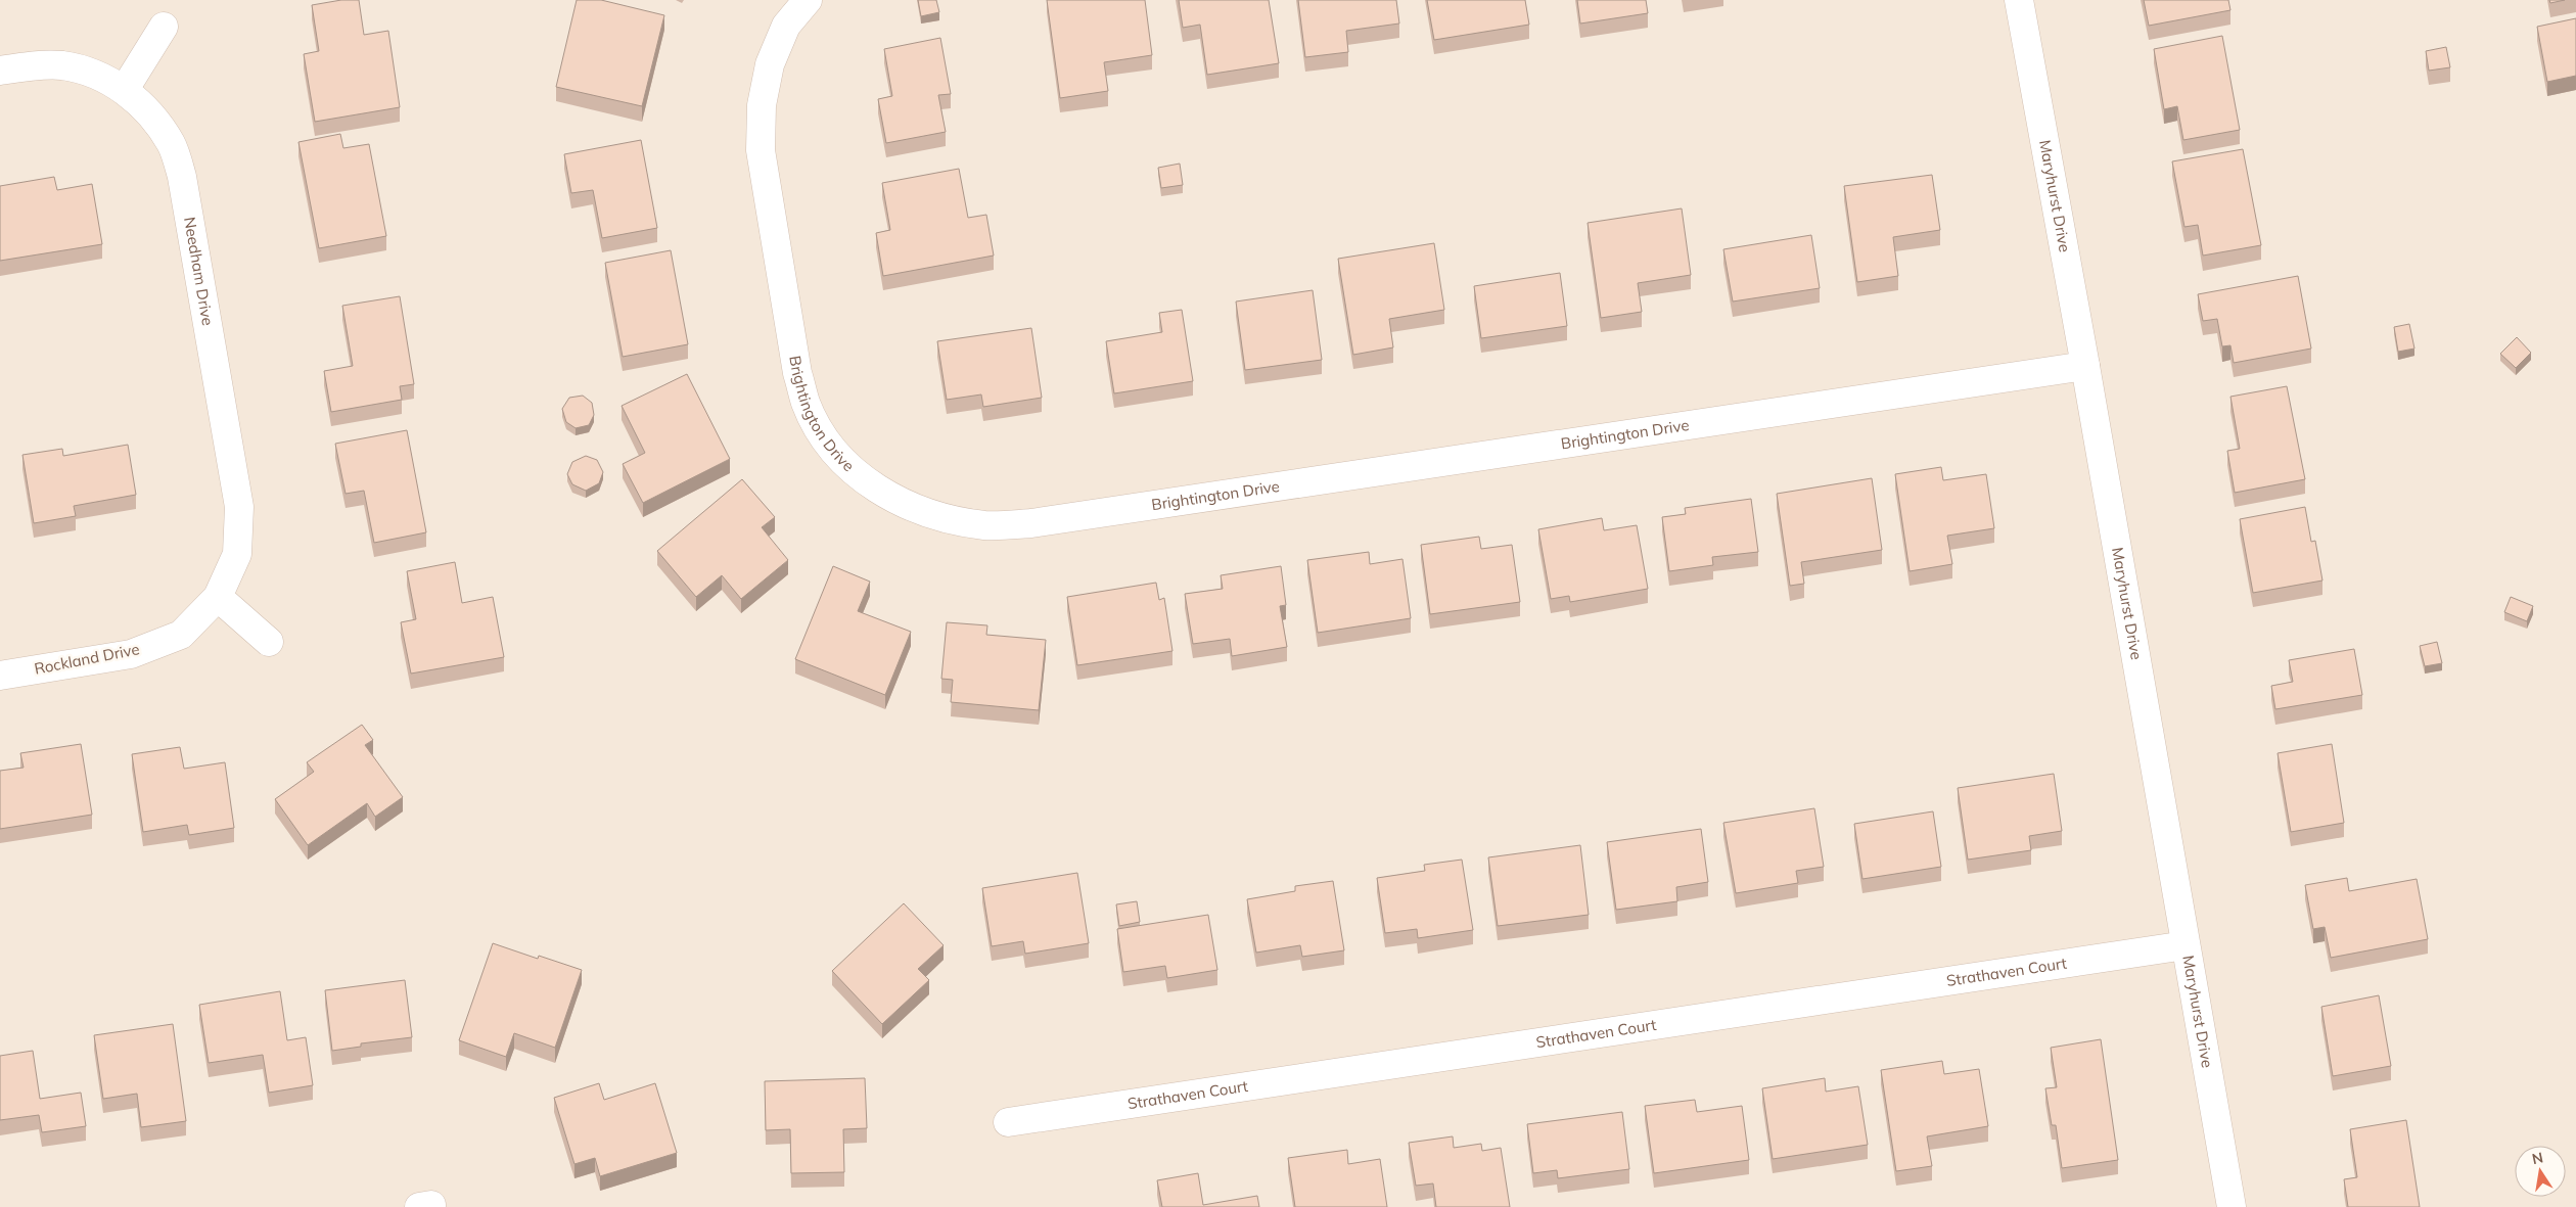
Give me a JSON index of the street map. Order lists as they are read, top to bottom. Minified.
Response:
{"streets":{"street":["Maryhurst Drive","Needham Drive","Brightington Drive","Rockland Drive","Strathaven Court"]},"crossings":[["Maryhurst Drive","Brightington Drive"],["Maryhurst Drive","Strathaven Court"],["Needham Drive","Rockland Drive"]],"north":"top"}
